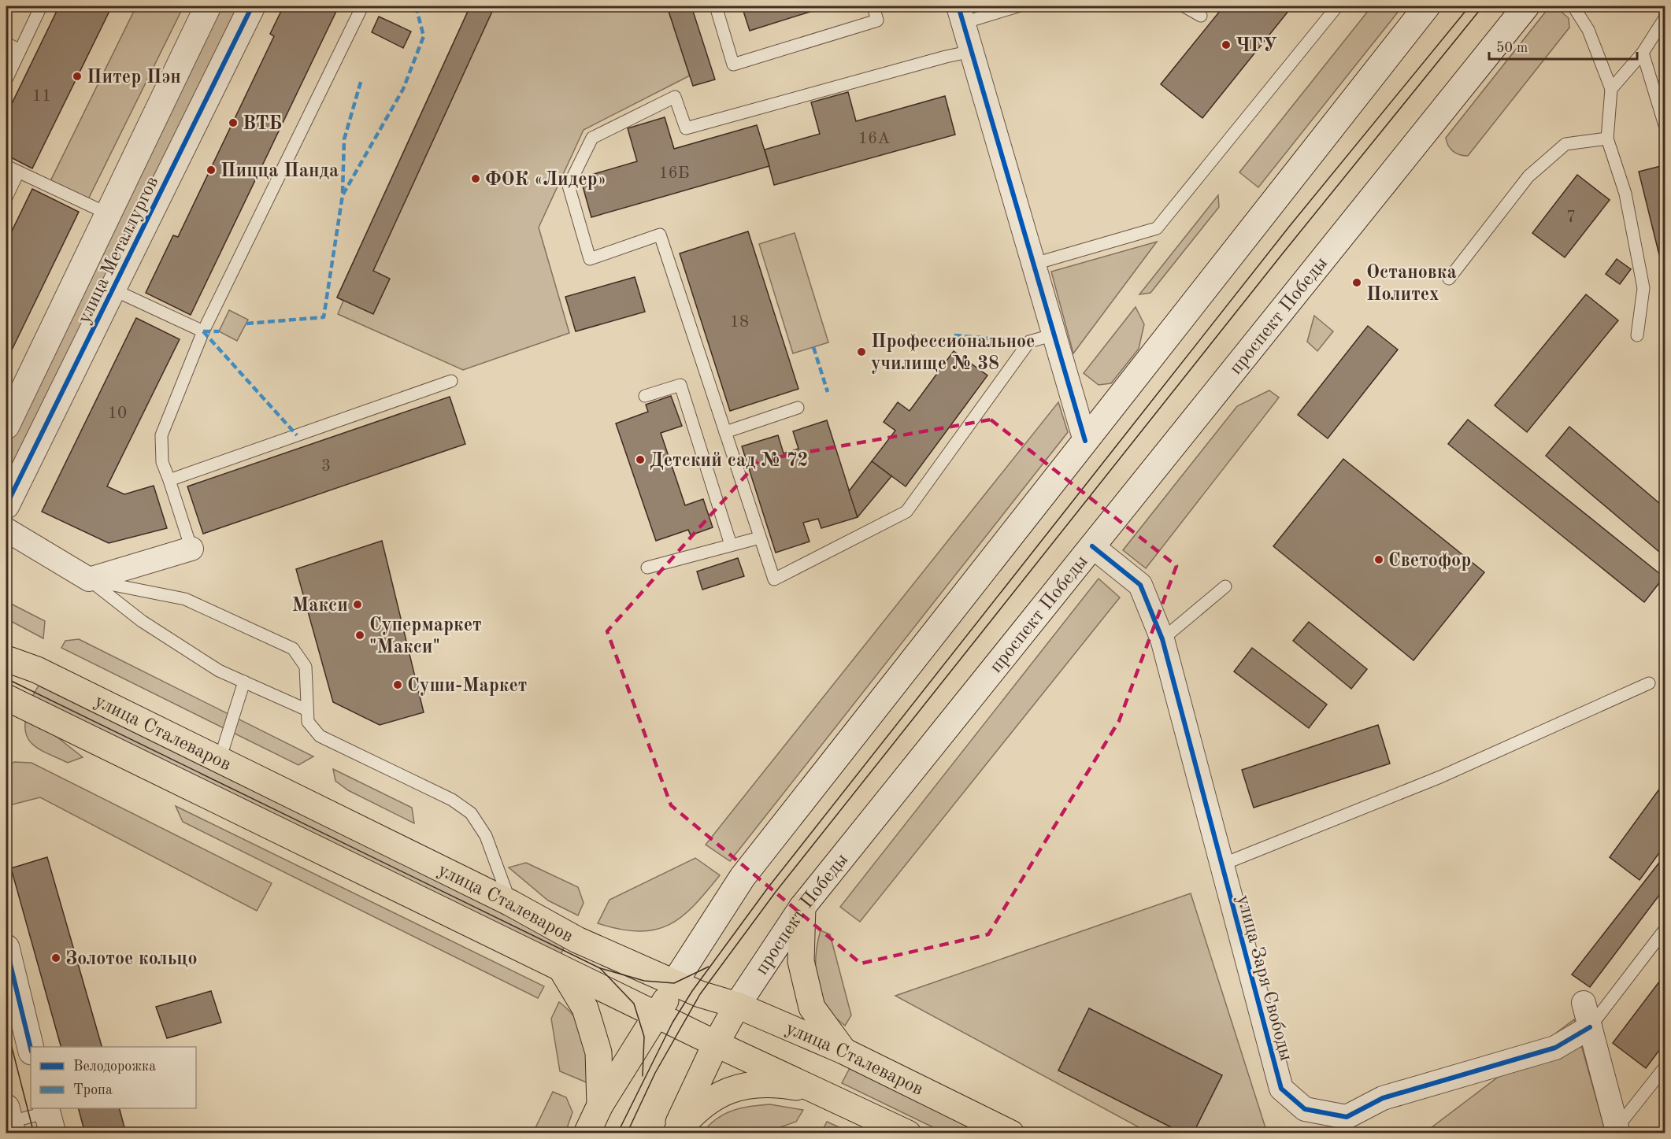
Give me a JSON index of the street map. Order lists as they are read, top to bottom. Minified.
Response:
{"streets":{"main road":["улица Металлургов","проспект Победы","улица Сталеваров"],"street":["улица Заря Свободы"]},"crossings":[["проспект Победы","улица Сталеваров"],["проспект Победы","улица Заря Свободы"]],"places":["ЧГУ","Питер Пэн","ВТБ","Пицца Панда","ФОК «Лидер»","Остановка Политех","Профессиональное училище № 38","Детский сад № 72","Светофор","Макси","Супермаркет \"Макси\"","Суши-Маркет","Золотое кольцо"],"house_numbers":["11","16А","16Б","7","18","10","3"],"legend":["Велодорожка","Тропа"],"scale_bar":"50 m"}
